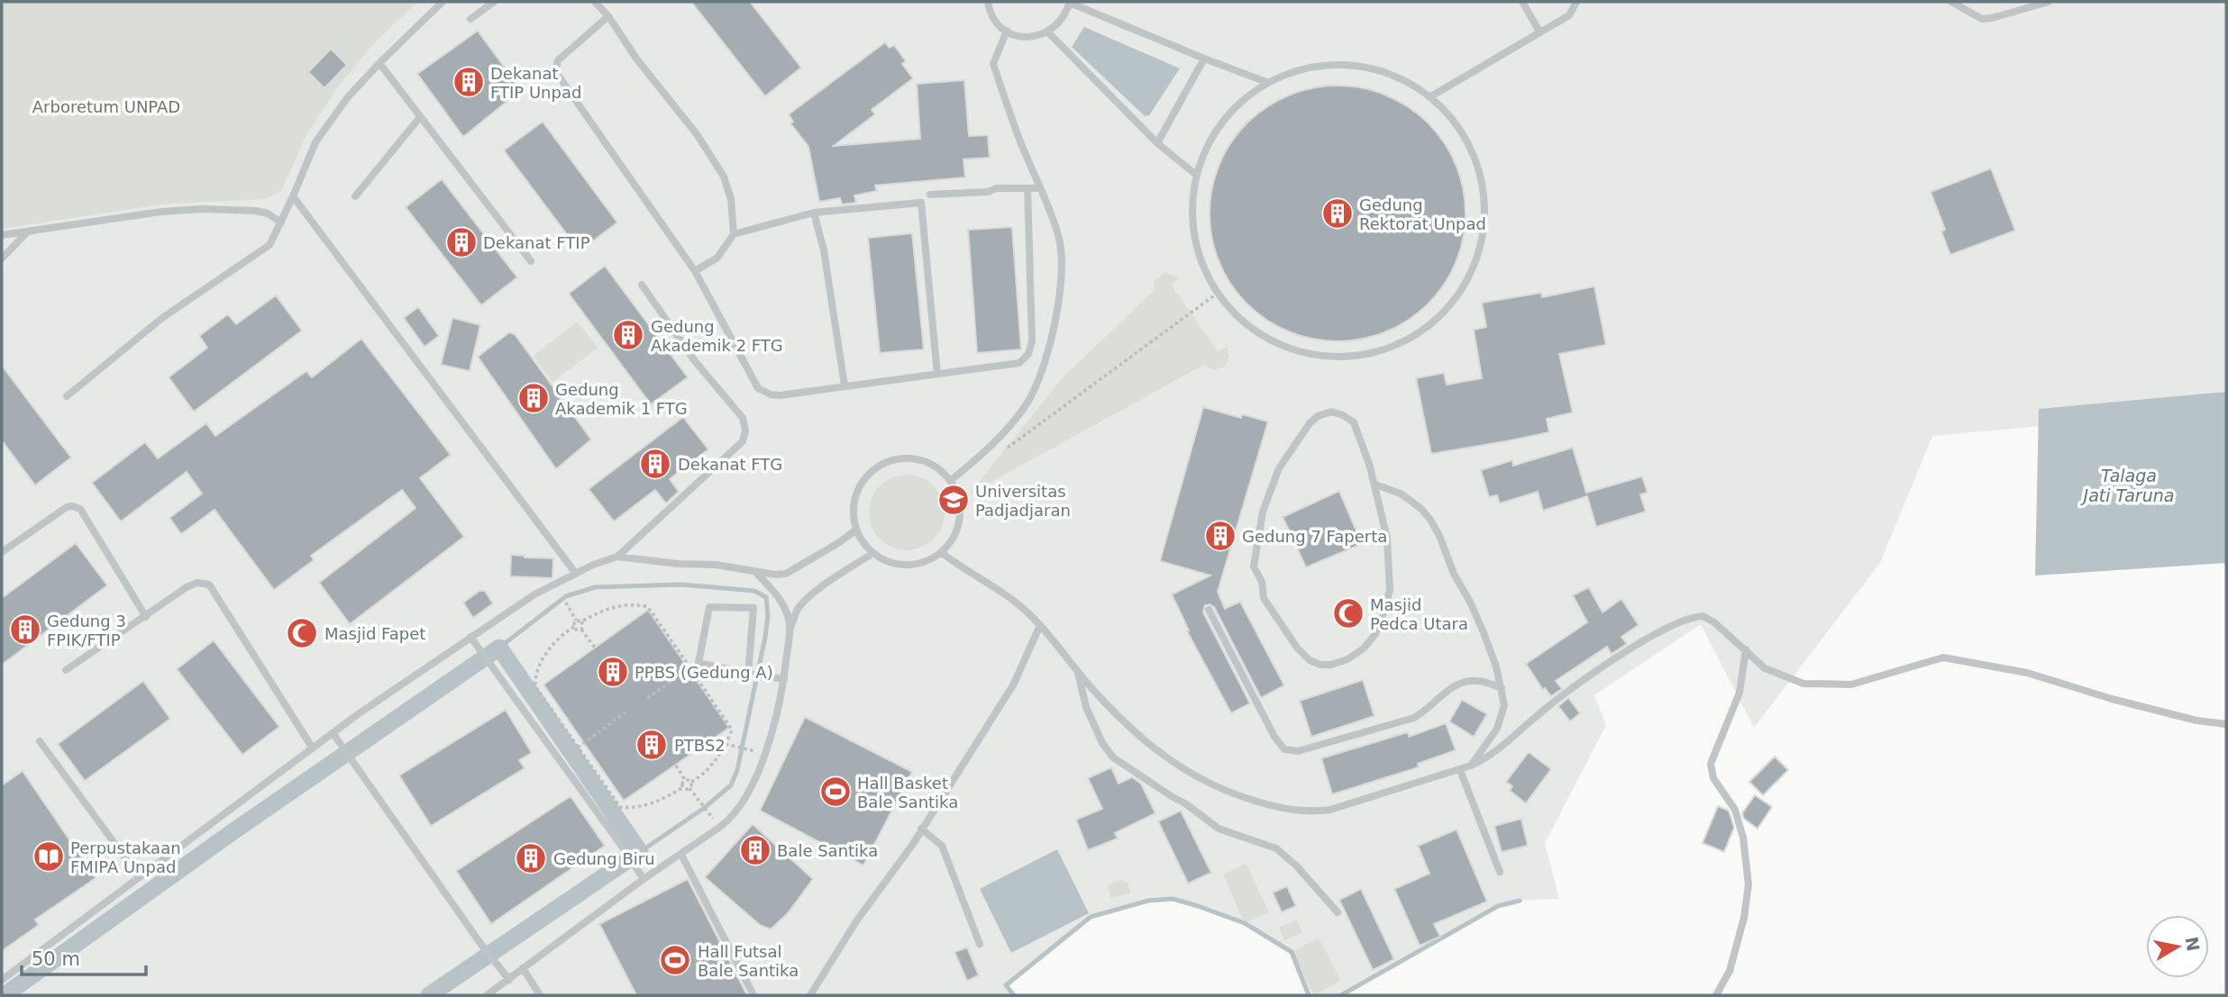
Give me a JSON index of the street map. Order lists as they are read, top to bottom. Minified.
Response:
{"water":["Talaga Jati Taruna"],"parks":["Arboretum UNPAD"],"places":{"building":["Dekanat FTIP Unpad","Gedung Rektorat Unpad","Dekanat FTIP","Gedung Akademik 2 FTG","Gedung Akademik 1 FTG","Dekanat FTG","Gedung 7 Faperta","Gedung 3 FPIK/FTIP","PPBS (Gedung A)","PTBS2","Bale Santika","Gedung Biru"],"school or university":["Universitas Padjadjaran"],"mosque":["Masjid Pedca Utara","Masjid Fapet"],"sports":["Hall Basket Bale Santika","Hall Futsal Bale Santika"],"library":["Perpustakaan FMIPA Unpad"]},"scale_bar":"50 m","north":"right"}
